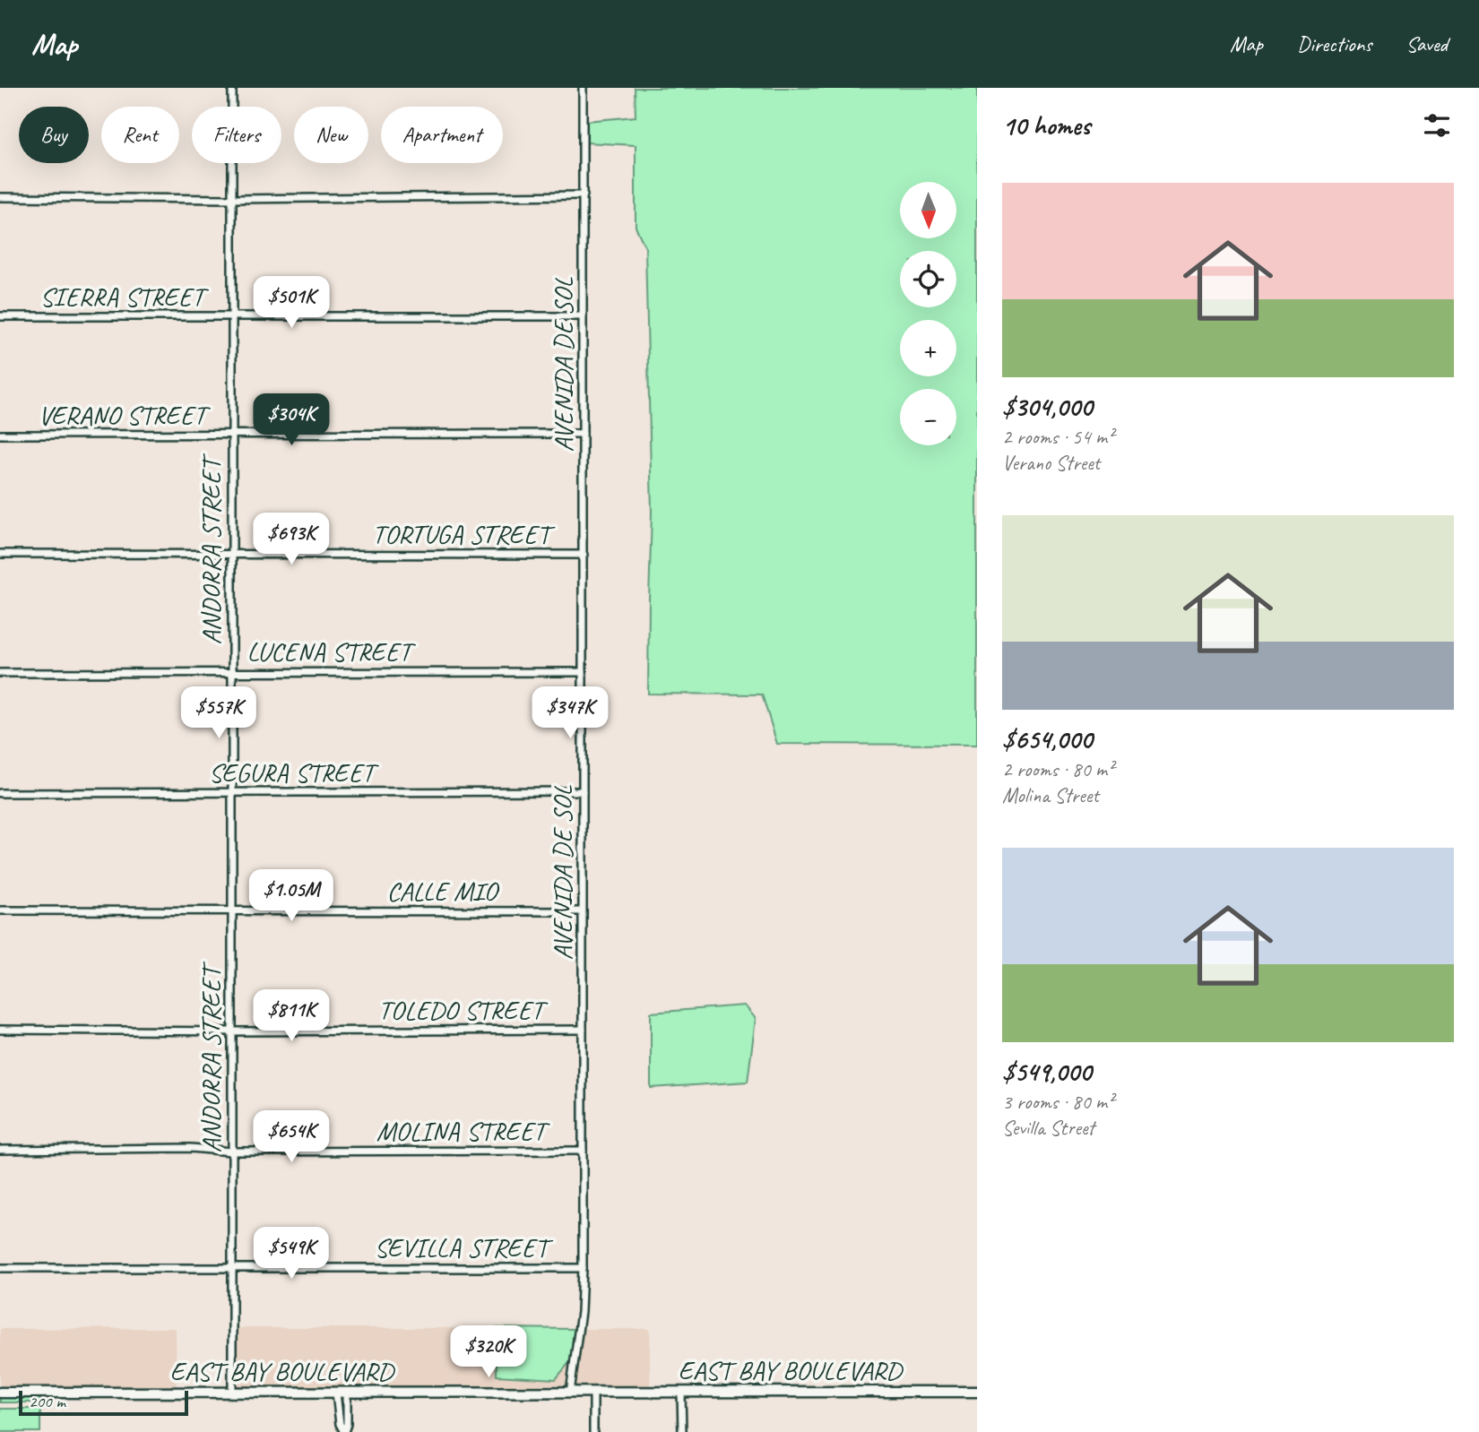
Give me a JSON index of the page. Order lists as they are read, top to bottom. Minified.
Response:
{"streets":{"main road":["EAST BAY BOULEVARD"],"street":["SIERRA STREET","AVENIDA DE SOL","VERANO STREET","TORTUGA STREET","ANDORRA STREET","LUCENA STREET","SEGURA STREET","CALLE MIO","TOLEDO STREET","MOLINA STREET","SEVILLA STREET"]},"crossings":[["SIERRA STREET","AVENIDA DE SOL"],["SIERRA STREET","ANDORRA STREET"],["AVENIDA DE SOL","VERANO STREET"],["AVENIDA DE SOL","TORTUGA STREET"],["AVENIDA DE SOL","LUCENA STREET"],["AVENIDA DE SOL","SEGURA STREET"],["AVENIDA DE SOL","CALLE MIO"],["AVENIDA DE SOL","TOLEDO STREET"],["AVENIDA DE SOL","MOLINA STREET"],["AVENIDA DE SOL","SEVILLA STREET"],["AVENIDA DE SOL","EAST BAY BOULEVARD"],["VERANO STREET","ANDORRA STREET"],["TORTUGA STREET","ANDORRA STREET"],["ANDORRA STREET","LUCENA STREET"],["ANDORRA STREET","SEGURA STREET"],["ANDORRA STREET","CALLE MIO"],["ANDORRA STREET","TOLEDO STREET"],["ANDORRA STREET","MOLINA STREET"],["ANDORRA STREET","SEVILLA STREET"],["ANDORRA STREET","EAST BAY BOULEVARD"]],"scale_bar":"200 m","north":"bottom","page":{"header":"Map","nav":["Map","Directions","Saved"],"heading":"10 homes","chip":["Buy","Rent","Filters","New","Apartment"],"list":[{"name":"$304,000","note":"2 rooms · 54 m² · Verano Street"},{"name":"$654,000","note":"2 rooms · 80 m² · Molina Street"},{"name":"$549,000","note":"3 rooms · 80 m² · Sevilla Street"}],"map_buttons":["+","−"],"price":["$501K","$304K","$693K","$557K","$347K","$1.05M","$811K","$654K","$549K","$320K"],"scale":"200 m"}}
